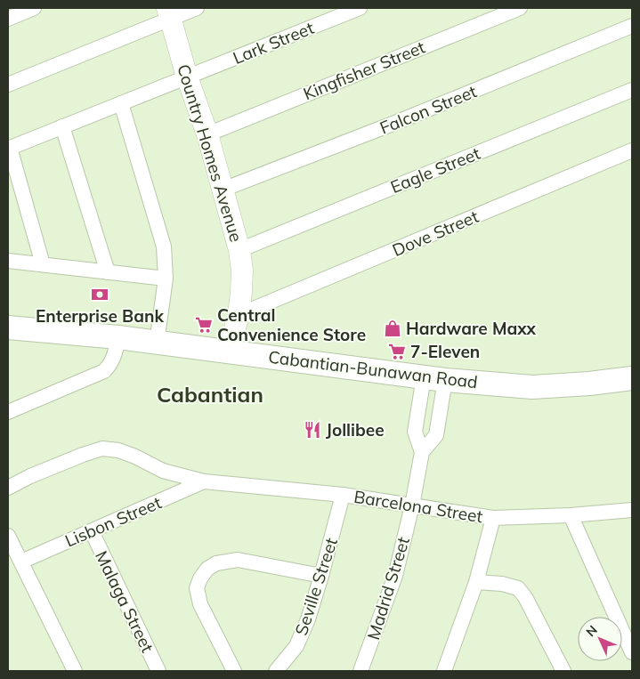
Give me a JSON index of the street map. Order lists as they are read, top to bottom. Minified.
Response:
{"streets":{"main road":["Country Homes Avenue","Cabantian-Bunawan Road"],"street":["Lark Street","Kingfisher Street","Falcon Street","Eagle Street","Dove Street","Barcelona Street","Lisbon Street","Seville Street","Madrid Street","Malaga Street"]},"crossings":[["Lark Street","Country Homes Avenue"],["Kingfisher Street","Country Homes Avenue"],["Falcon Street","Country Homes Avenue"],["Country Homes Avenue","Eagle Street"],["Country Homes Avenue","Dove Street"],["Country Homes Avenue","Cabantian-Bunawan Road"],["Cabantian-Bunawan Road","Madrid Street"],["Barcelona Street","Lisbon Street"],["Barcelona Street","Seville Street"],["Barcelona Street","Madrid Street"],["Lisbon Street","Malaga Street"]],"districts":["Cabantian"],"places":{"bank":["Enterprise Bank"],"supermarket":["Central Convenience Store","7-Eleven"],"shop":["Hardware Maxx"],"restaurant":["Jollibee"]},"north":"top left"}
